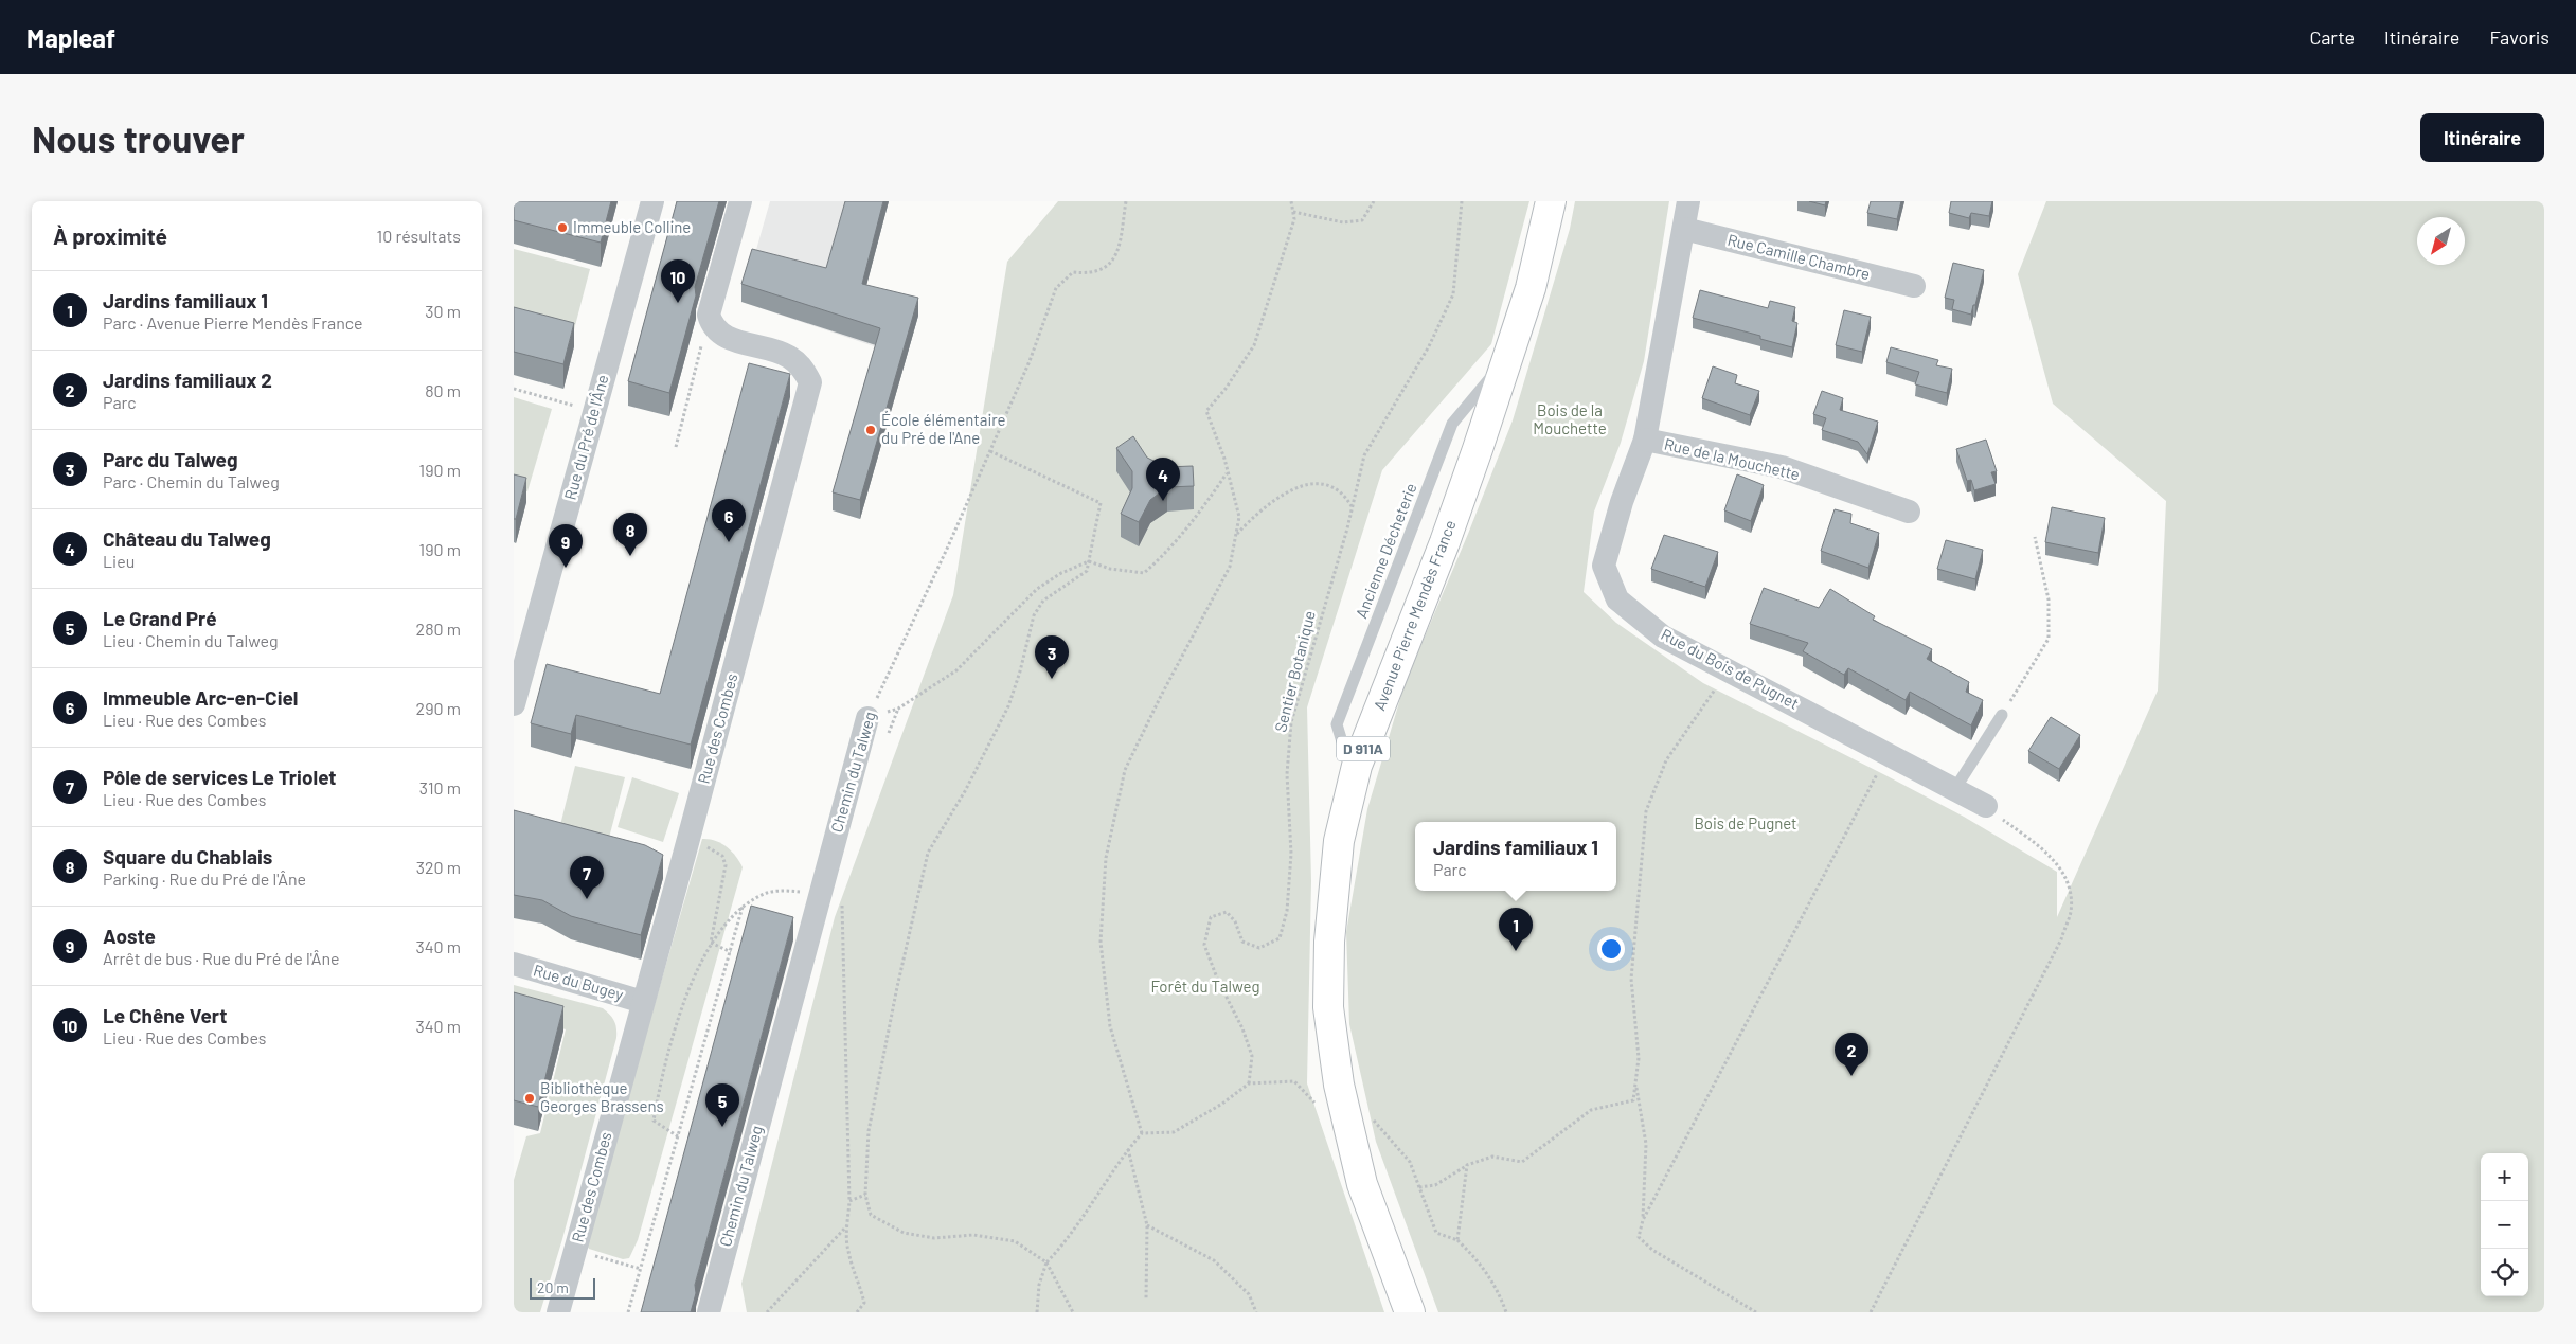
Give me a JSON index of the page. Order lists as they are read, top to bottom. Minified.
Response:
{"streets":{"main road":["Avenue Pierre Mendès France","D 911A"],"street":["Rue Camille Chambre","Rue du Pré de l'Âne","Rue de la Mouchette","Rue du Bois de Pugnet","Rue des Combes","Chemin du Talweg","Rue du Bugey"],"path":["Sentier Botanique"]},"crossings":[["Rue Camille Chambre","Rue du Bois de Pugnet"],["Rue de la Mouchette","Rue du Bois de Pugnet"],["Rue des Combes","Rue du Bugey"]],"parks":["Bois de la Mouchette","Bois de Pugnet","Forêt du Talweg"],"places":["Immeuble Colline","École élémentaire du Pré de l'Ane","Bibliothèque Georges Brassens"],"scale_bar":"20 m","north":"bottom left","page":{"header":"Mapleaf","nav":["Carte","Itinéraire","Favoris"],"buttons":"Itinéraire","title":"Nous trouver","heading":["À proximité","10 résultats"],"pins":["10","4","6","8","9","3","7","1","2","5"],"list":[{"mark":"1","name":"Jardins familiaux 1","note":"Parc · Avenue Pierre Mendès France","value":"30 m"},{"mark":"2","name":"Jardins familiaux 2","note":"Parc","value":"80 m"},{"mark":"3","name":"Parc du Talweg","note":"Parc · Chemin du Talweg","value":"190 m"},{"mark":"4","name":"Château du Talweg","note":"Lieu","value":"190 m"},{"mark":"5","name":"Le Grand Pré","note":"Lieu · Chemin du Talweg","value":"280 m"},{"mark":"6","name":"Immeuble Arc-en-Ciel","note":"Lieu · Rue des Combes","value":"290 m"},{"mark":"7","name":"Pôle de services Le Triolet","note":"Lieu · Rue des Combes","value":"310 m"},{"mark":"8","name":"Square du Chablais","note":"Parking · Rue du Pré de l'Âne","value":"320 m"},{"mark":"9","name":"Aoste","note":"Arrêt de bus · Rue du Pré de l'Âne","value":"340 m"},{"mark":"10","name":"Le Chêne Vert","note":"Lieu · Rue des Combes","value":"340 m"}],"popup":["Jardins familiaux 1","Parc"],"map_buttons":["+","−"],"scale":"20 m"}}
